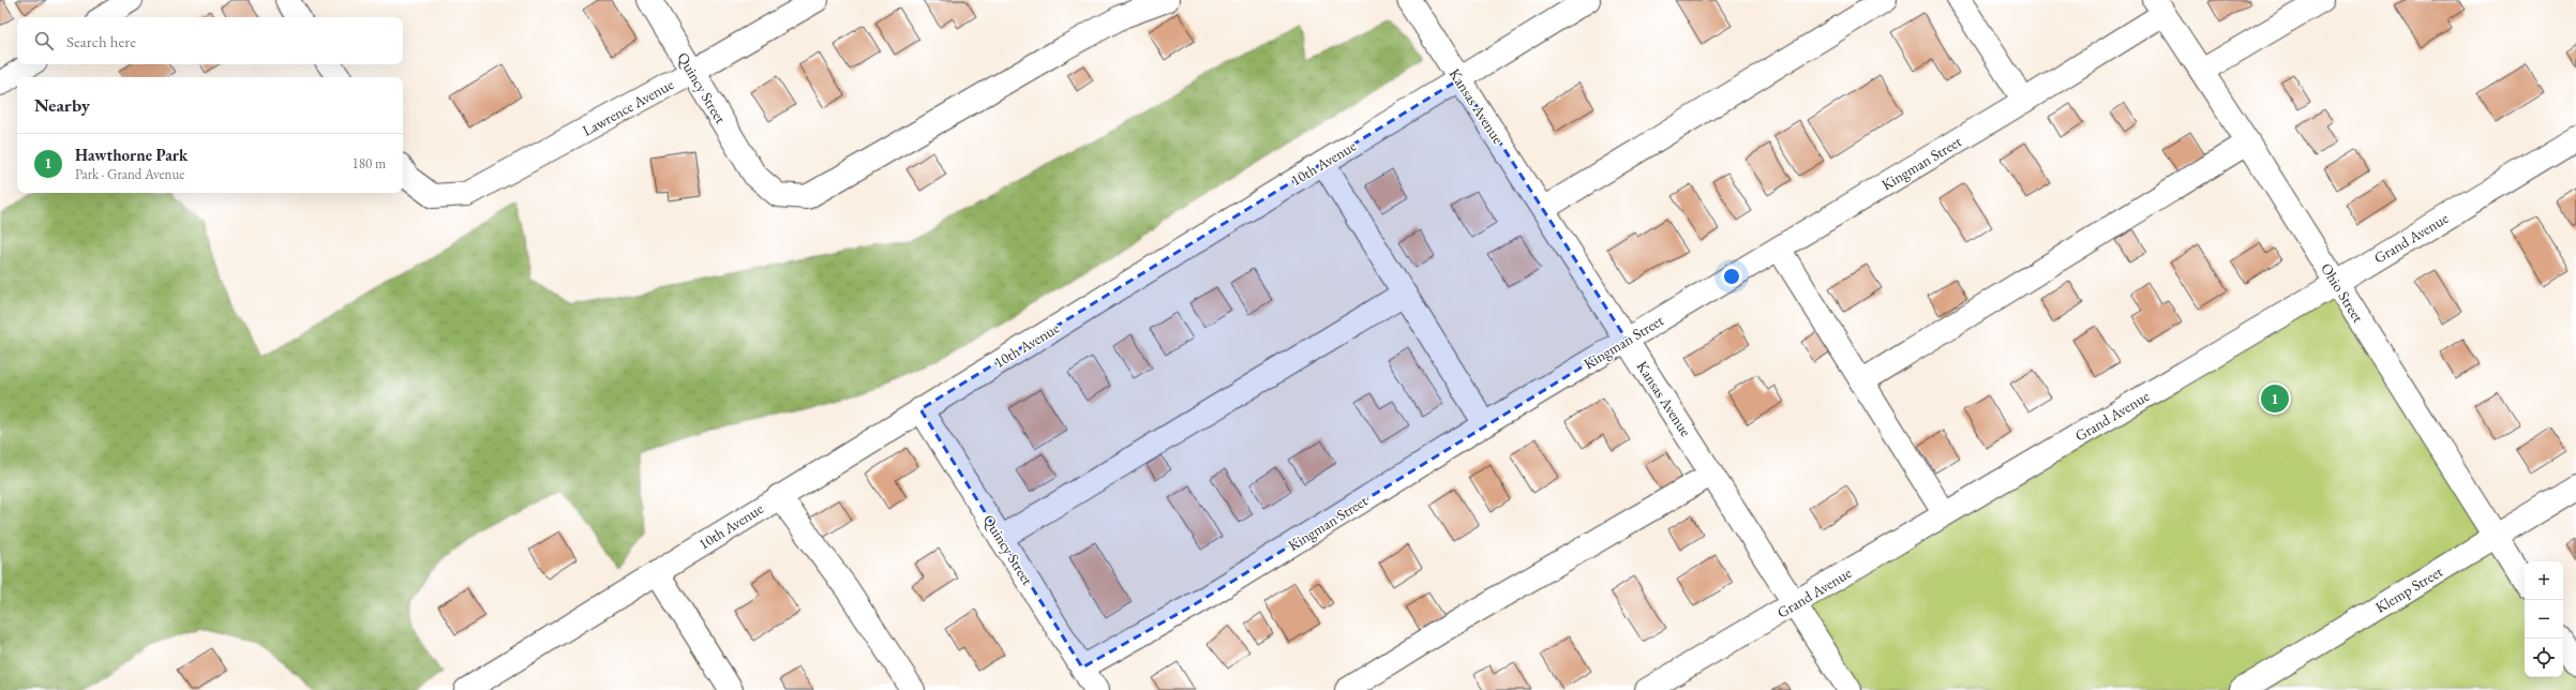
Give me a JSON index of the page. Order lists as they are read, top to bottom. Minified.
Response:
{"streets":{"street":["Quincy Street","Kansas Avenue","Lawrence Avenue","10th Avenue","Kingman Street","Grand Avenue","Ohio Street","Klemp Street"]},"crossings":[["Quincy Street","Lawrence Avenue"],["Quincy Street","10th Avenue"],["Quincy Street","Kingman Street"],["Kansas Avenue","10th Avenue"],["Kansas Avenue","Kingman Street"],["Kansas Avenue","Grand Avenue"],["Kingman Street","Ohio Street"],["Grand Avenue","Ohio Street"],["Ohio Street","Klemp Street"]],"page":{"search":"Search here","heading":"Nearby","list":[{"mark":"1","name":"Hawthorne Park","note":"Park · Grand Avenue","value":"180 m"}],"pins":"1","map_buttons":["+","−"]}}
